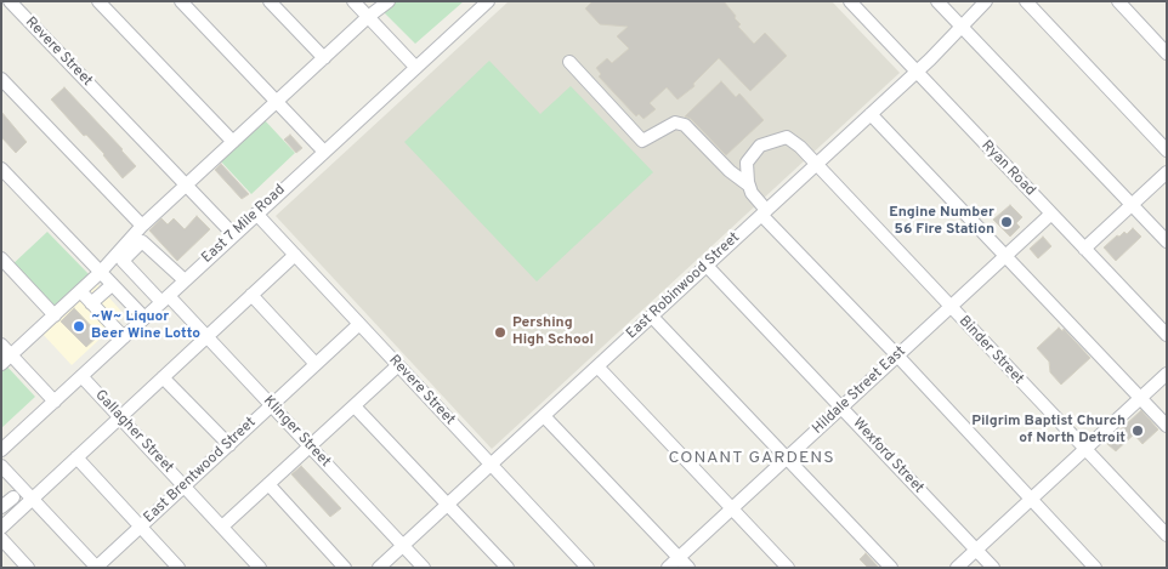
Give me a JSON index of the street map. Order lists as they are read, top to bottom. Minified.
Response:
{"streets":{"street":["Revere Street","Ryan Road","East 7 Mile Road","East Robinwood Street","Binder Street","Hildale Street East","Gallagher Street","Klinger Street","Wexford Street","East Brentwood Street"]},"crossings":[["Revere Street","East 7 Mile Road"],["Revere Street","East Robinwood Street"],["Revere Street","East Brentwood Street"],["Ryan Road","East Robinwood Street"],["Ryan Road","Hildale Street East"],["East 7 Mile Road","Gallagher Street"],["East 7 Mile Road","Klinger Street"],["East Robinwood Street","Binder Street"],["East Robinwood Street","Klinger Street"],["East Robinwood Street","Wexford Street"],["Binder Street","Hildale Street East"],["Hildale Street East","Wexford Street"],["Gallagher Street","East Brentwood Street"],["Klinger Street","East Brentwood Street"]],"districts":["CONANT GARDENS"],"places":["Engine Number 56 Fire Station","~W~ Liquor Beer Wine Lotto","Pershing High School","Pilgrim Baptist Church of North Detroit"]}
